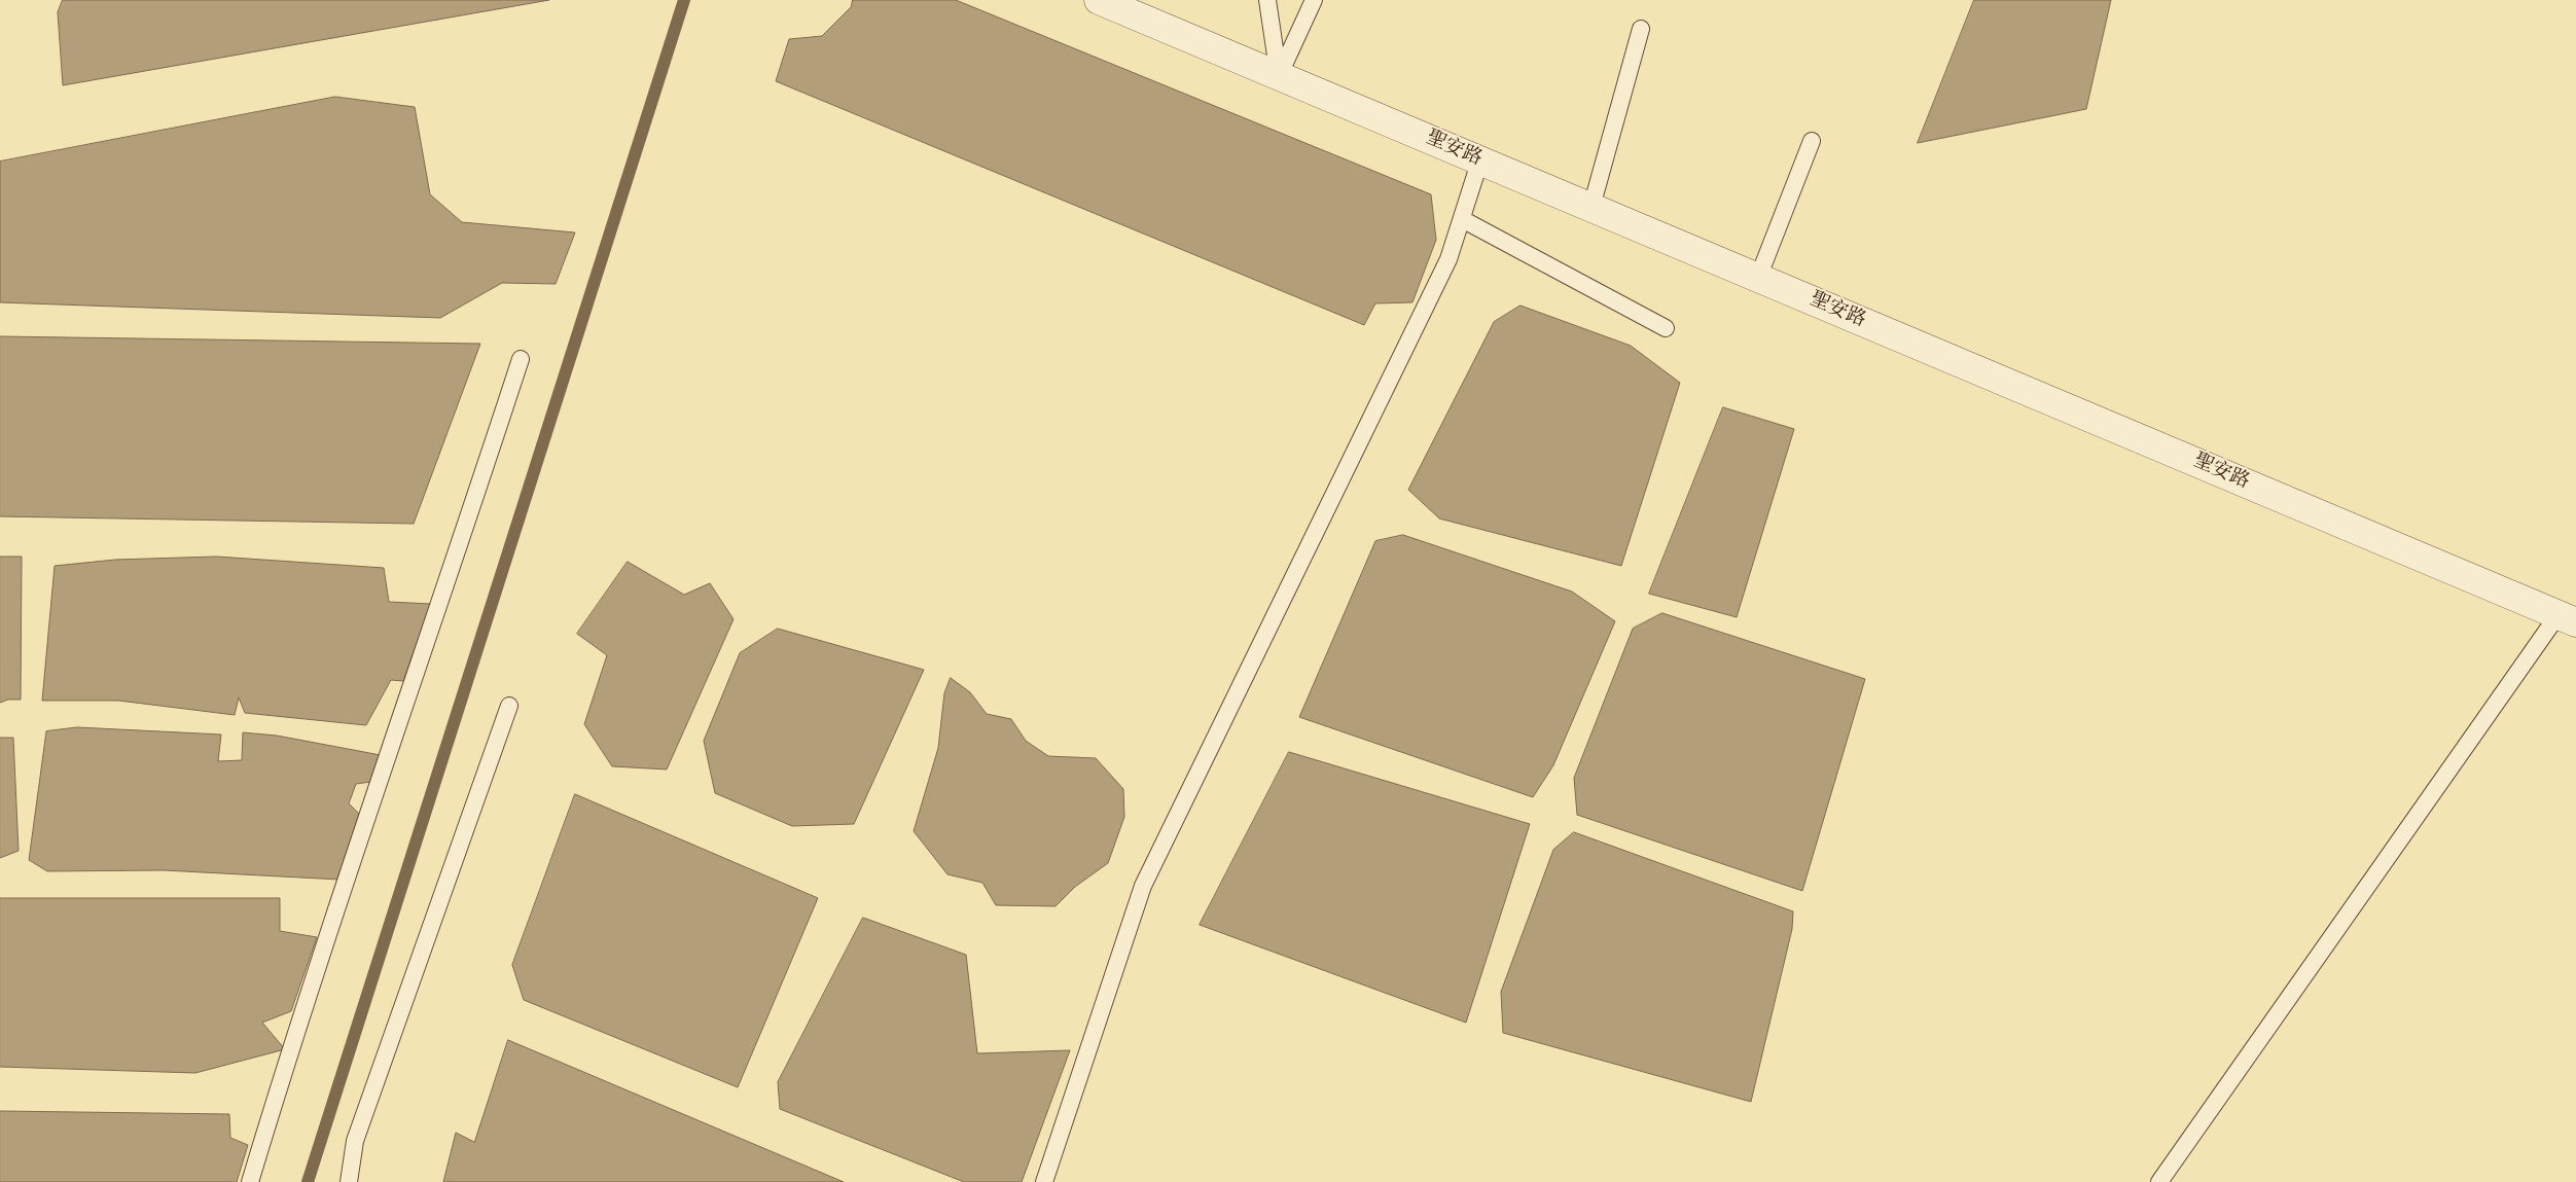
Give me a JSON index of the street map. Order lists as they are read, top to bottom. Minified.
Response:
{"streets":{"street":["聖安路"]}}
